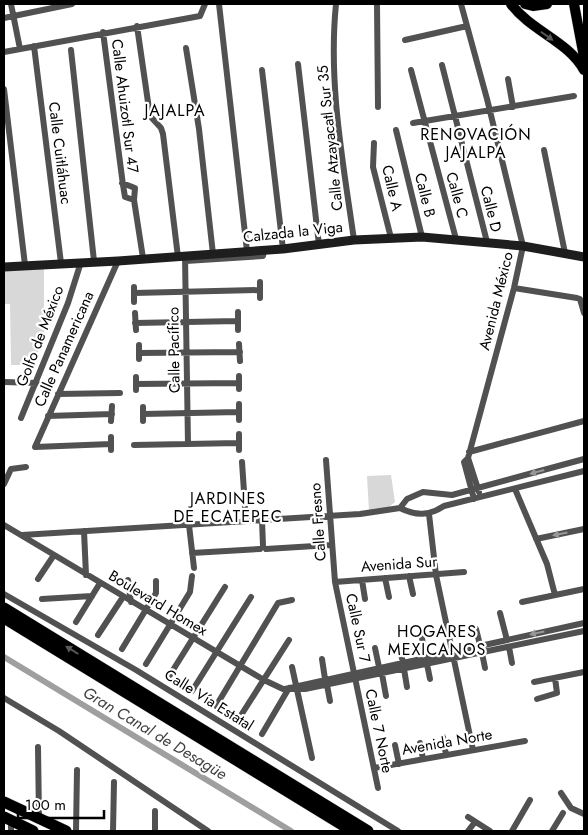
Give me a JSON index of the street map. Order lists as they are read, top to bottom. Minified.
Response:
{"streets":{"main road":["Calzada la Viga"],"street":["Calle Ahuizotl Sur 47","Calle Atzayacatl Sur 35","Calle Cuitláhuac","Calle A","Calle B","Calle C","Calle D","Avenida México","Golfo de México","Calle Panamericana","Calle Pacífico","Calle Fresno","Avenida Sur","Boulevard Homex","Calle Sur 7","Calle Vía Estatal","Calle 7 Norte","Avenida Norte"]},"crossings":[["Calle Ahuizotl Sur 47","Calzada la Viga"],["Calle Atzayacatl Sur 35","Calzada la Viga"],["Calle Cuitláhuac","Calzada la Viga"],["Calle A","Calzada la Viga"],["Calle B","Calzada la Viga"],["Calle C","Calzada la Viga"],["Calle D","Calzada la Viga"],["Calzada la Viga","Avenida México"],["Calzada la Viga","Golfo de México"],["Calzada la Viga","Calle Panamericana"],["Calzada la Viga","Calle Pacífico"],["Calle Fresno","Avenida Sur"],["Calle Fresno","Calle Sur 7"],["Avenida Sur","Calle Sur 7"],["Calle Sur 7","Calle 7 Norte"],["Calle 7 Norte","Avenida Norte"]],"districts":["JAJALPA","RENOVACIÓN JAJALPA","JARDINES DE ECATEPEC","HOGARES MEXICANOS"],"water":["Gran Canal de Desagüe"],"scale_bar":"100 m"}
